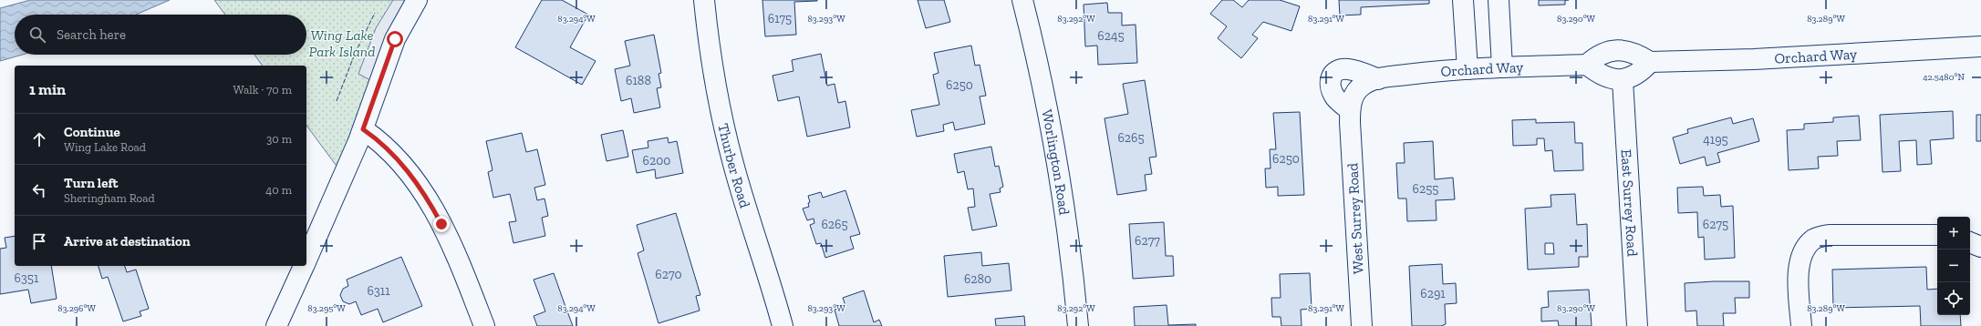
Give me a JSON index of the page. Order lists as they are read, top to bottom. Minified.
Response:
{"streets":{"street":["Orchard Way","Worlington Road","Thurber Road","East Surrey Road","West Surrey Road"]},"crossings":[["Orchard Way","West Surrey Road"]],"parks":["Wing Lake Park Island"],"house_numbers":["6175","6245","6188","6250","6265","4195","6250","6200","6255","6265","6275","6277","6270","6351","6280","6311","6291"],"page":{"search":"Search here","heading":["1 min","Walk · 70 m"],"list":[["Continue","Wing Lake Road","30 m"],["Turn left","Sheringham Road","40 m"],"Arrive at destination"],"map_buttons":["+","−"]},"coordinates":["83.294°W","83.293°W","83.292°W","83.291°W","83.290°W","83.289°W","42.5480°N","83.296°W","83.295°W"]}
